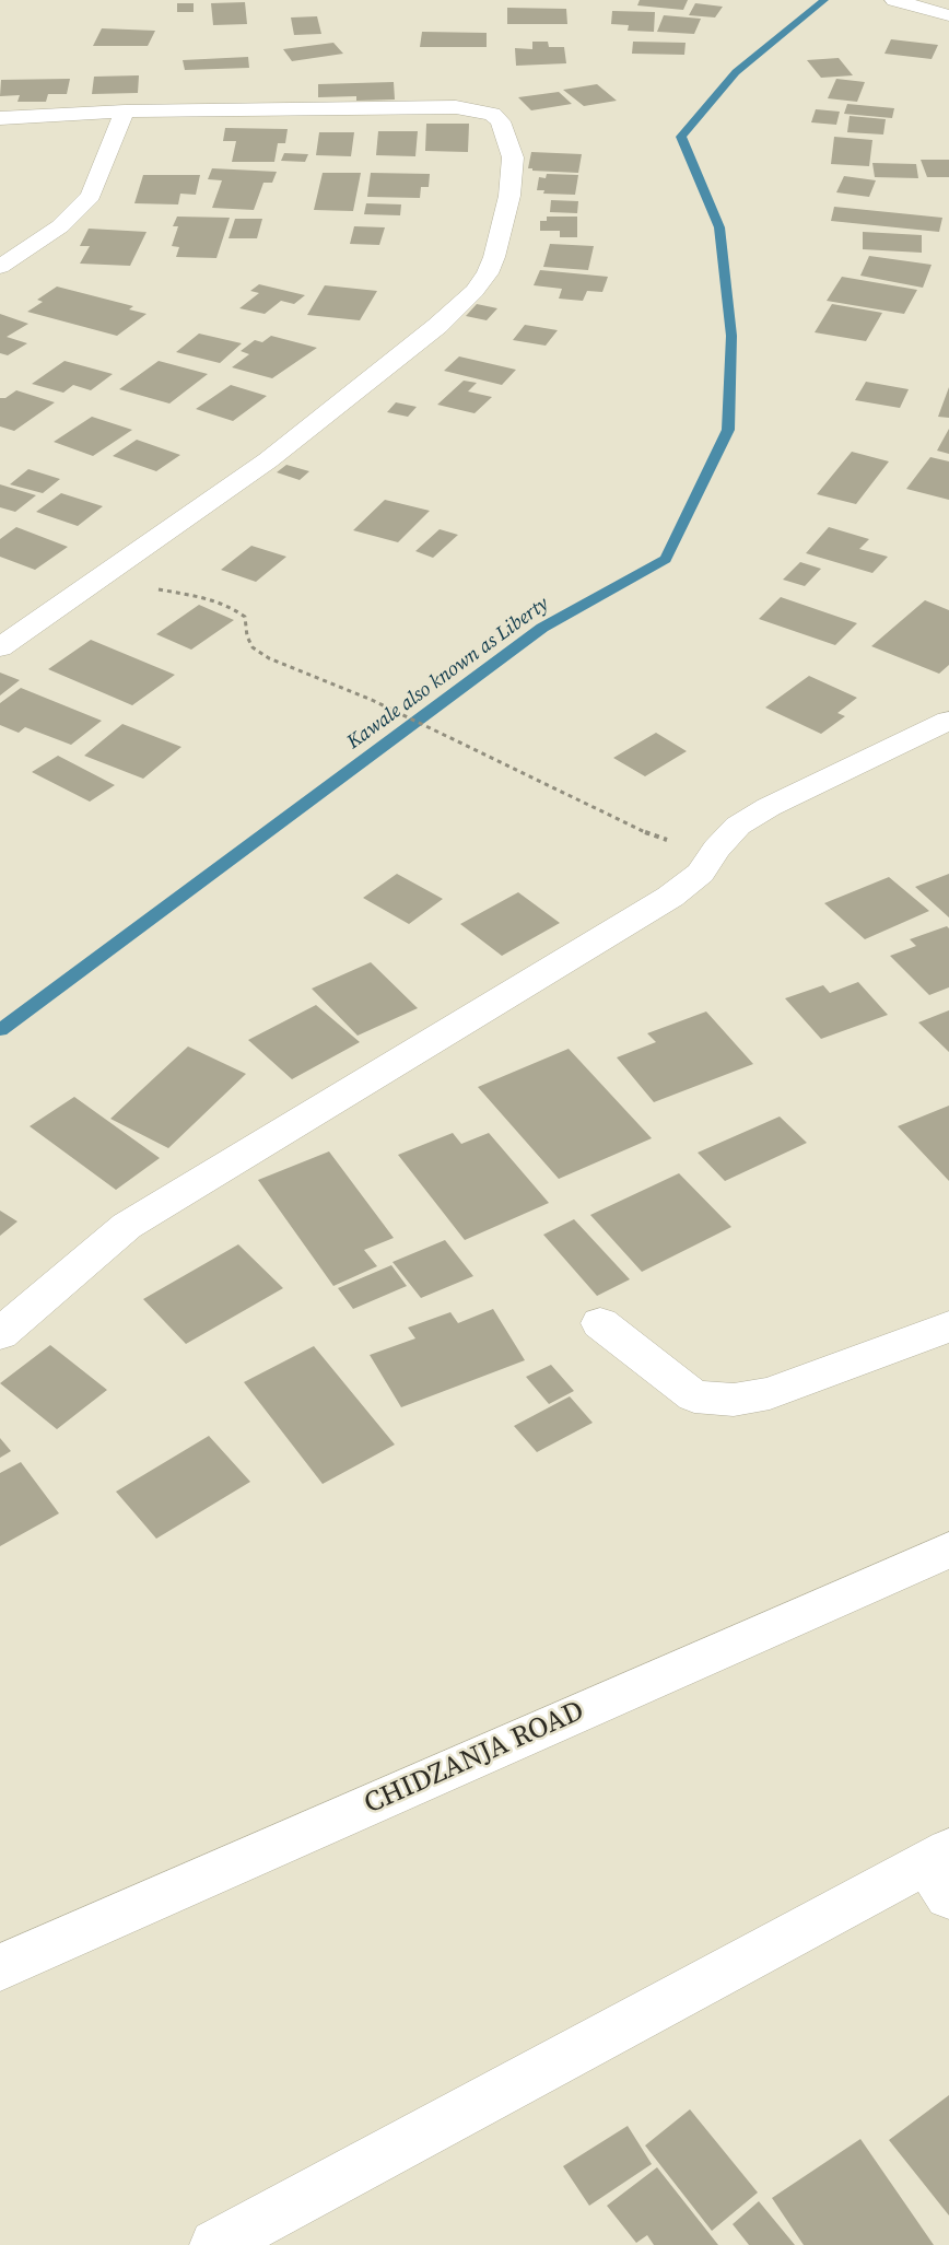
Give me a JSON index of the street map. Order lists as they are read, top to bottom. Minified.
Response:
{"streets":{"street":["CHIDZANJA ROAD"]},"water":["Kawale also known as Liberty"]}
